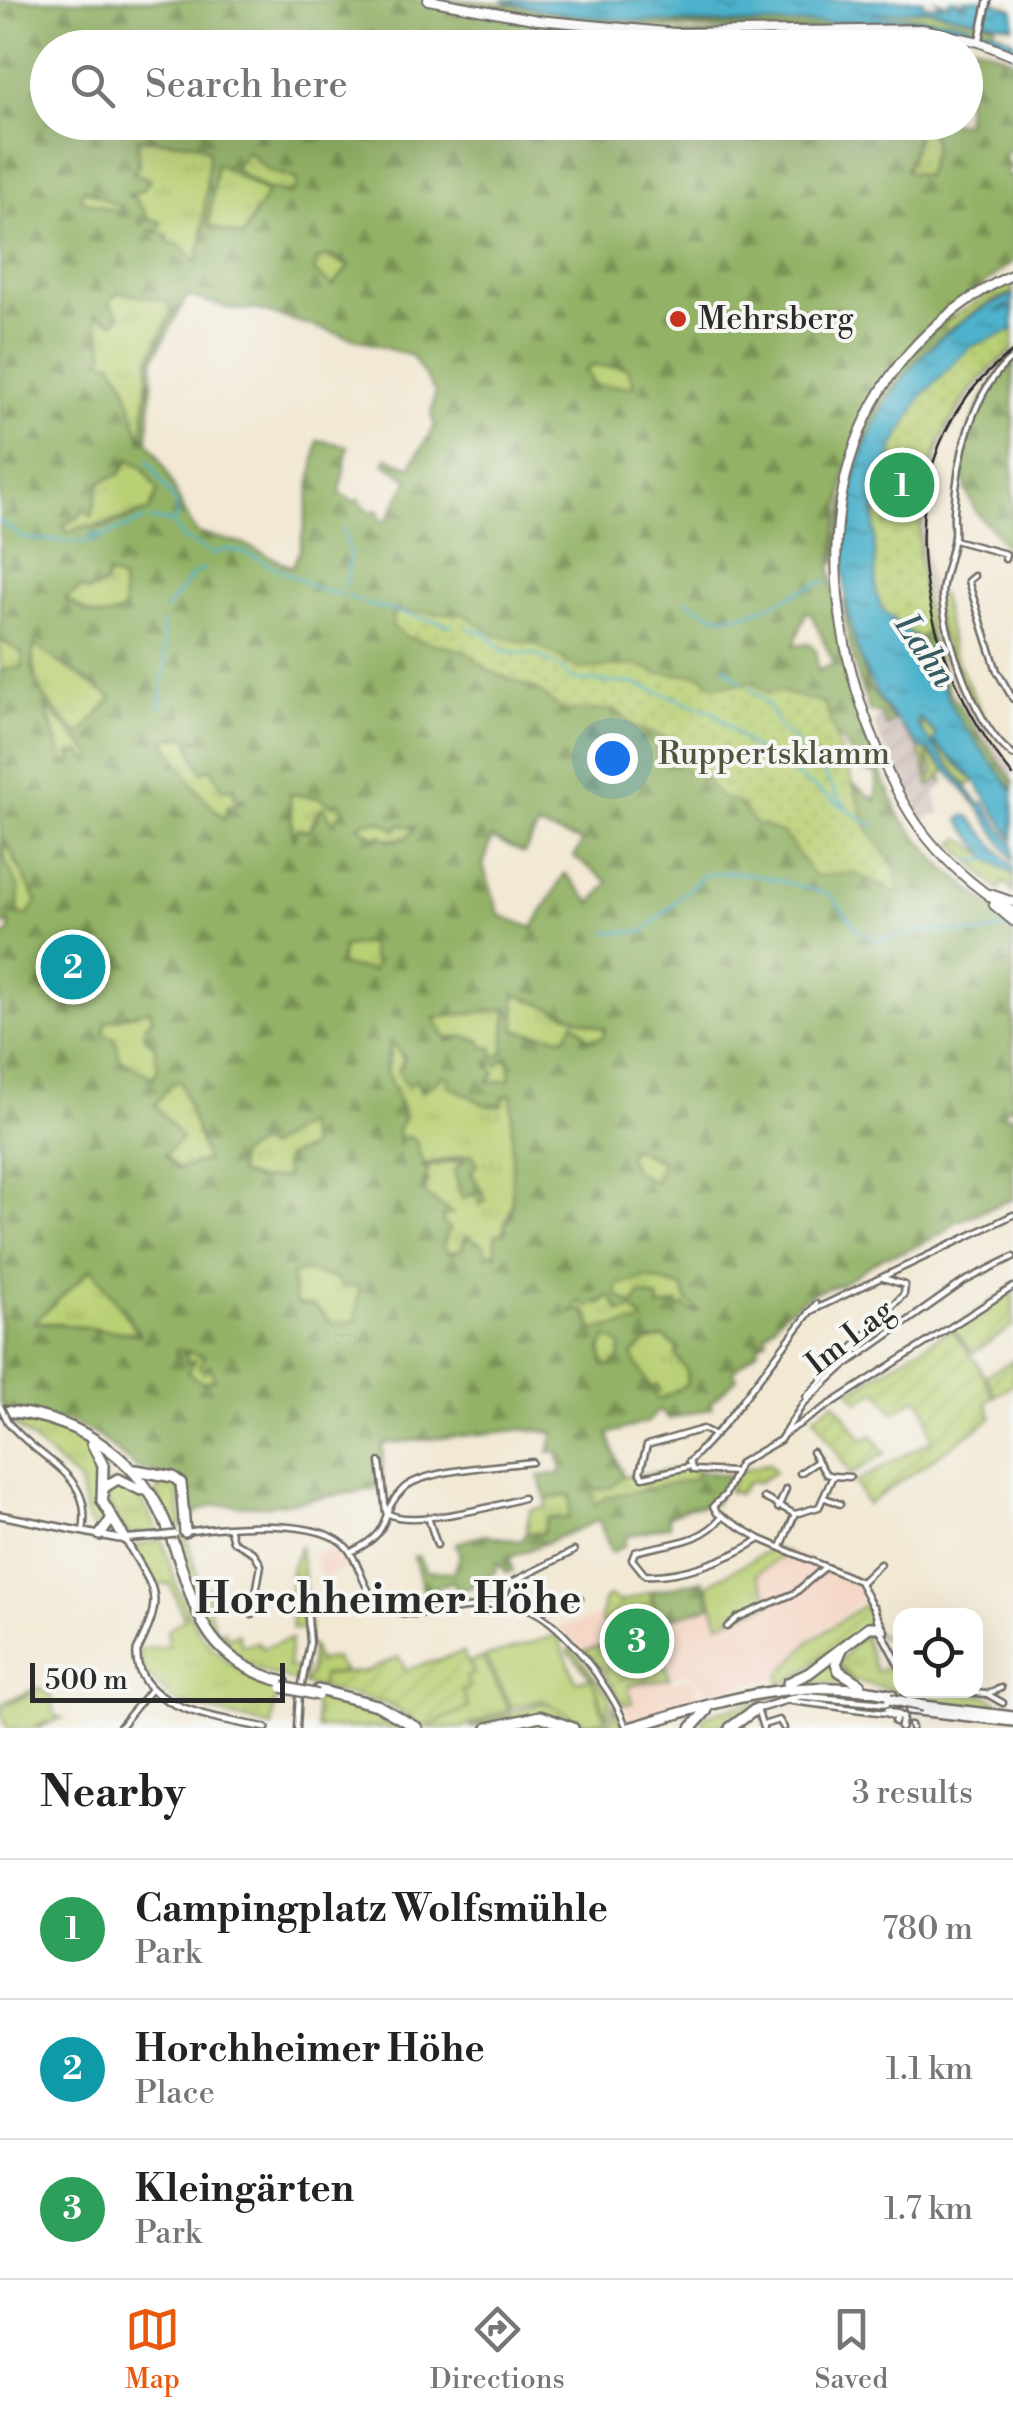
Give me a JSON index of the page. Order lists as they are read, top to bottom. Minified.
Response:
{"streets":{"street":["Im Lag"]},"districts":["Horchheimer Höhe"],"water":["Lahn"],"parks":["Ruppertsklamm"],"places":["Mehrsberg"],"scale_bar":"500 m","page":{"search":"Search here","pins":["1","2","3"],"scale":"500 m","heading":["Nearby","3 results"],"list":[{"mark":"1","name":"Campingplatz Wolfsmühle","note":"Park","value":"780 m"},{"mark":"2","name":"Horchheimer Höhe","note":"Place","value":"1.1 km"},{"mark":"3","name":"Kleingärten","note":"Park","value":"1.7 km"}],"nav":["Map","Directions","Saved"]}}
